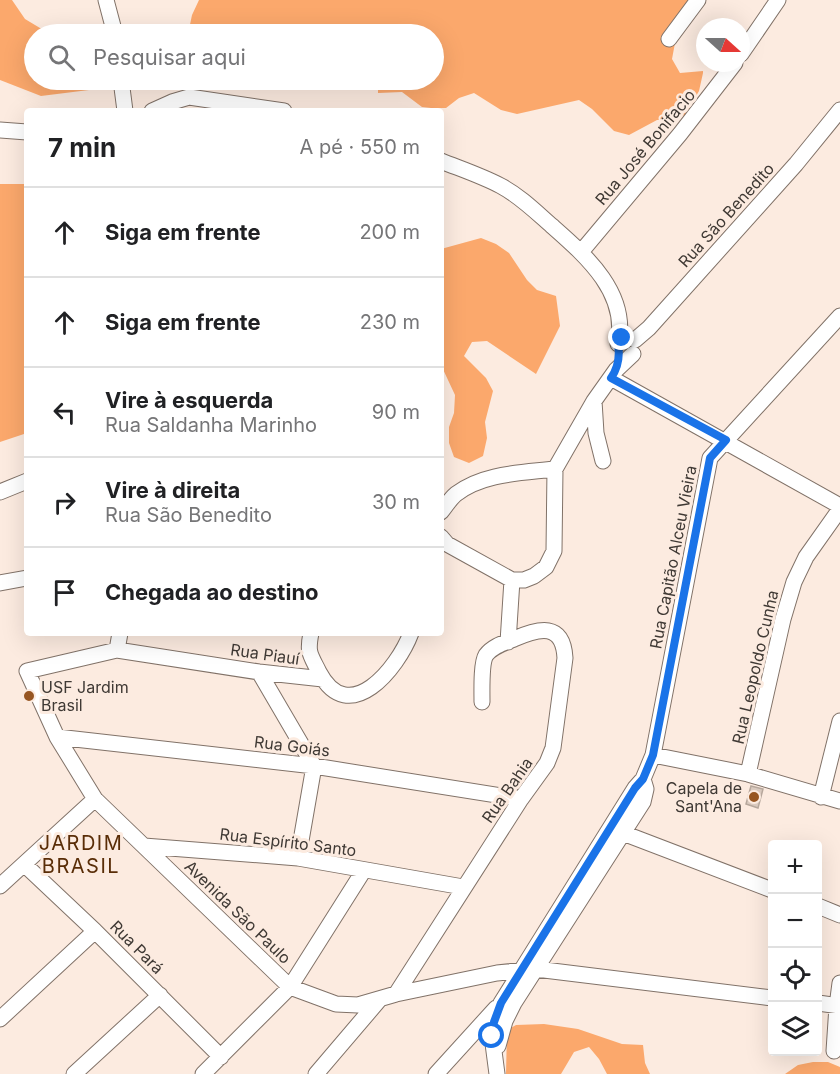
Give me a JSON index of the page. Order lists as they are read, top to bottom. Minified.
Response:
{"streets":{"street":["Rua José Bonifacio","Rua São Benedito","Rua Capitão Alceu Vieira","Rua Piauí","Rua Leopoldo Cunha","Rua Goiás","Rua Bahia","Rua Espírito Santo","Avenida São Paulo","Rua Pará"]},"crossings":[["Rua Capitão Alceu Vieira","Avenida São Paulo"],["Rua Piauí","Avenida São Paulo"],["Rua Goiás","Rua Bahia"],["Rua Goiás","Avenida São Paulo"],["Rua Bahia","Rua Espírito Santo"],["Rua Bahia","Avenida São Paulo"],["Rua Espírito Santo","Avenida São Paulo"]],"districts":["JARDIM BRASIL"],"places":["USF Jardim Brasil","Capela de Sant'Ana"],"north":"right","page":{"search":"Pesquisar aqui","heading":["7 min","A pé · 550 m"],"list":[["Siga em frente","200 m"],["Siga em frente","230 m"],["Vire à esquerda","Rua Saldanha Marinho","90 m"],["Vire à direita","Rua São Benedito","30 m"],"Chegada ao destino"],"map_buttons":["+","−"]}}
